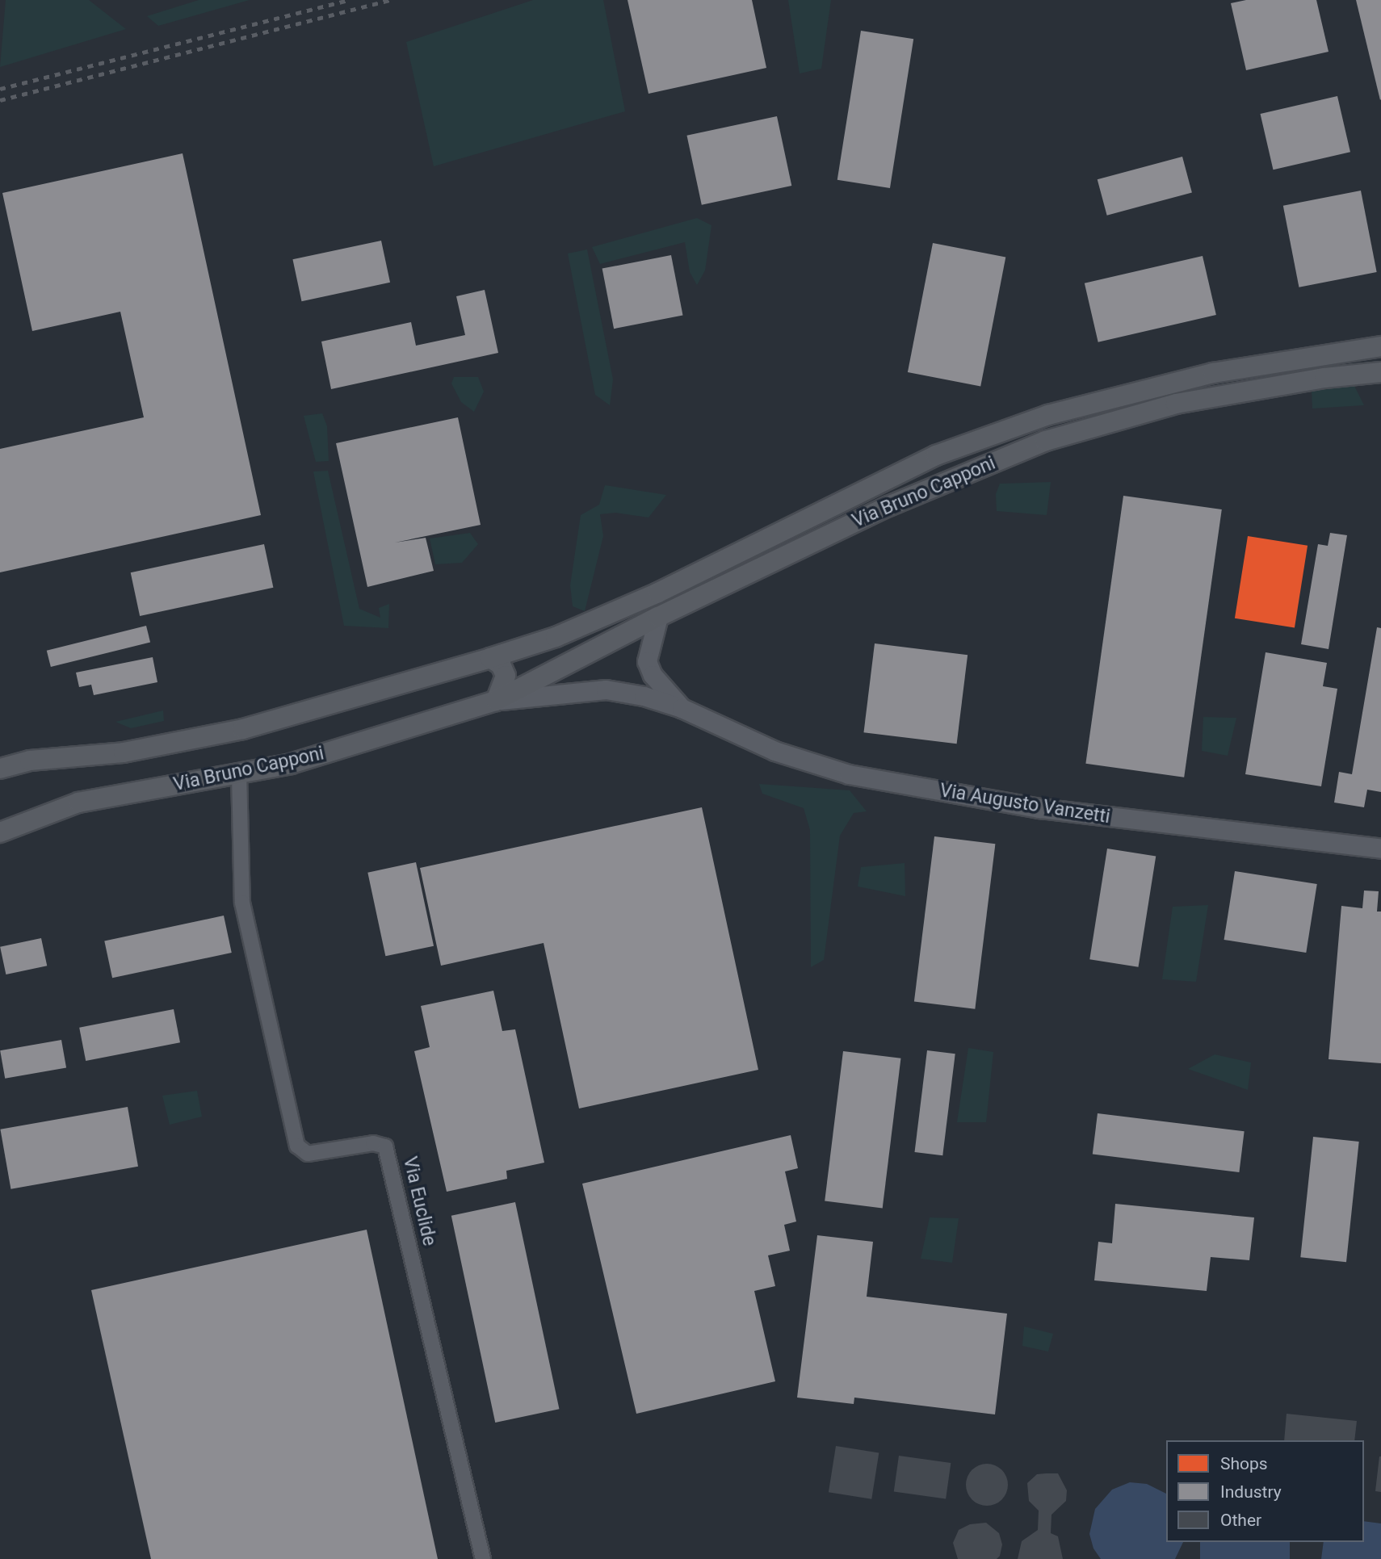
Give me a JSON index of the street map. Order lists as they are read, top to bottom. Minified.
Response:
{"streets":{"main road":["Via Bruno Capponi"],"street":["Via Augusto Vanzetti","Via Euclide"]},"crossings":[["Via Bruno Capponi","Via Augusto Vanzetti"],["Via Bruno Capponi","Via Euclide"]],"legend":["Shops","Industry","Other"]}
